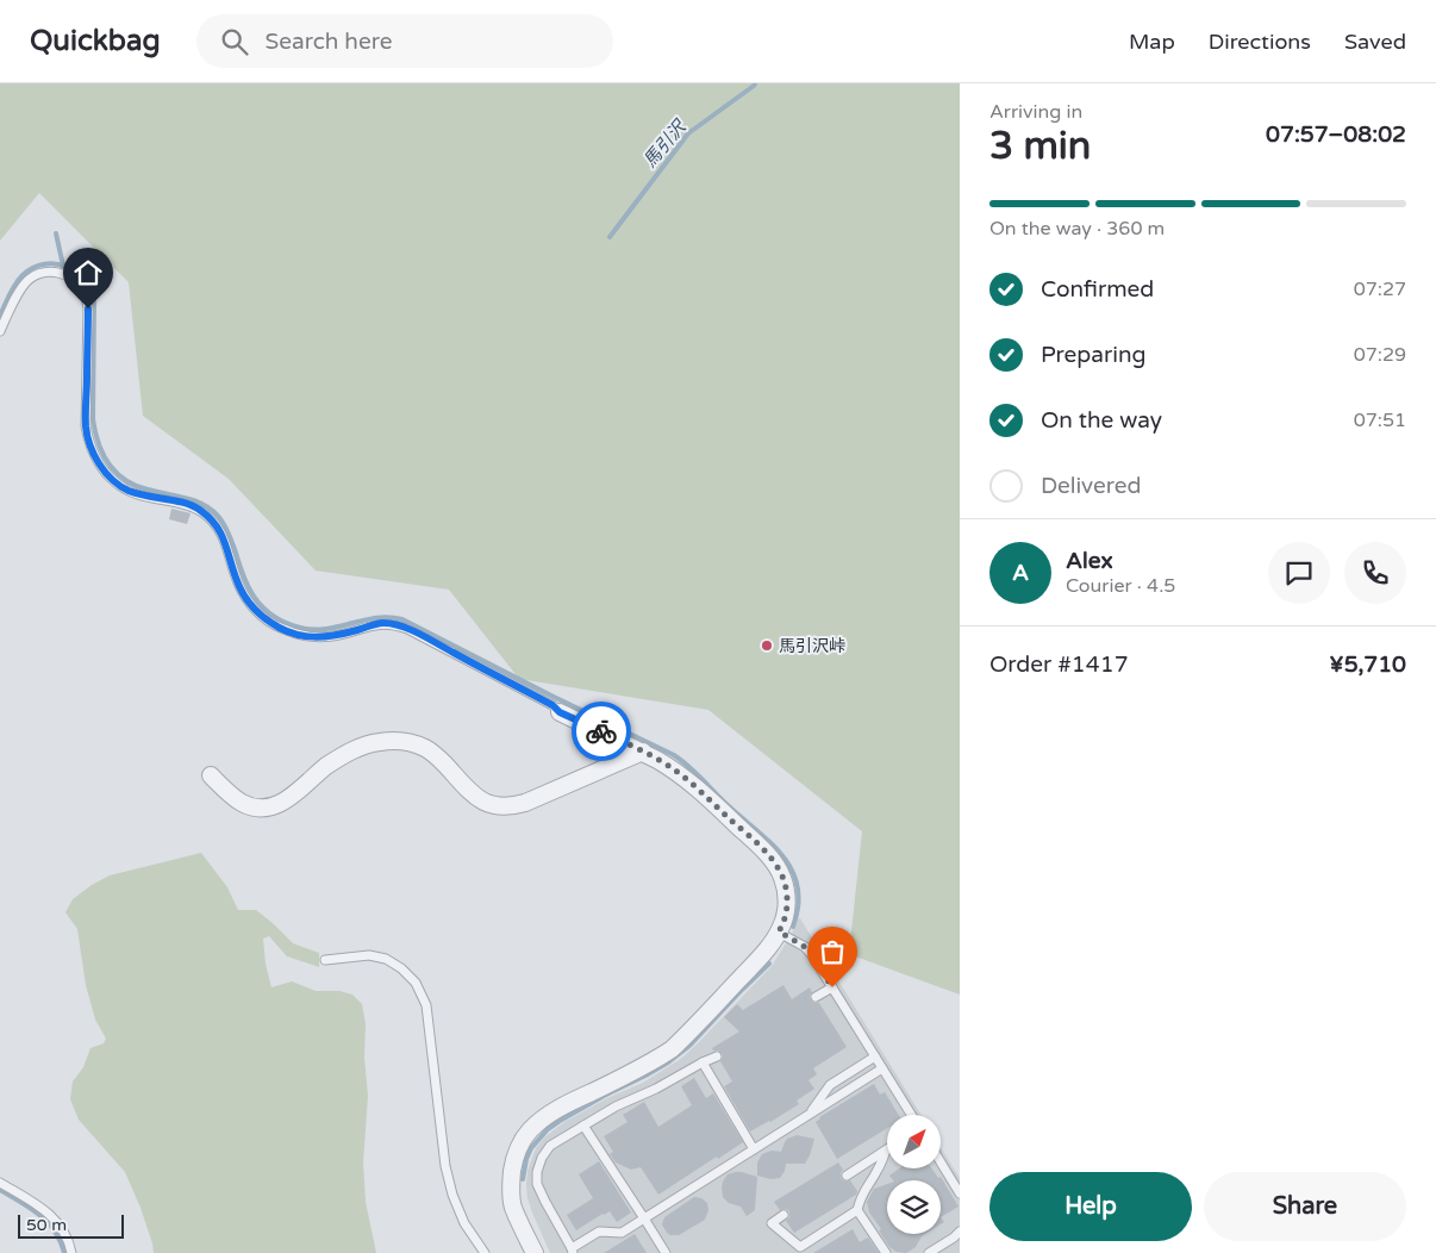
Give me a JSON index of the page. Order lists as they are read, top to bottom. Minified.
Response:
{"water":["馬引沢"],"places":["馬引沢峠"],"scale_bar":"50 m","north":"top right","page":{"header":"Quickbag","search":"Search here","nav":["Map","Directions","Saved"],"heading":["3 min","Arriving in","07:57–08:02"],"panel":["Alex","Courier · 4.5","Order #1417","¥5,710"],"bar":"On the way · 360 m","list":[["Confirmed","07:27"],["Preparing","07:29"],["On the way","07:51"],"Delivered"],"round":"A","buttons":["Help","Share"],"scale":"50 m"}}
